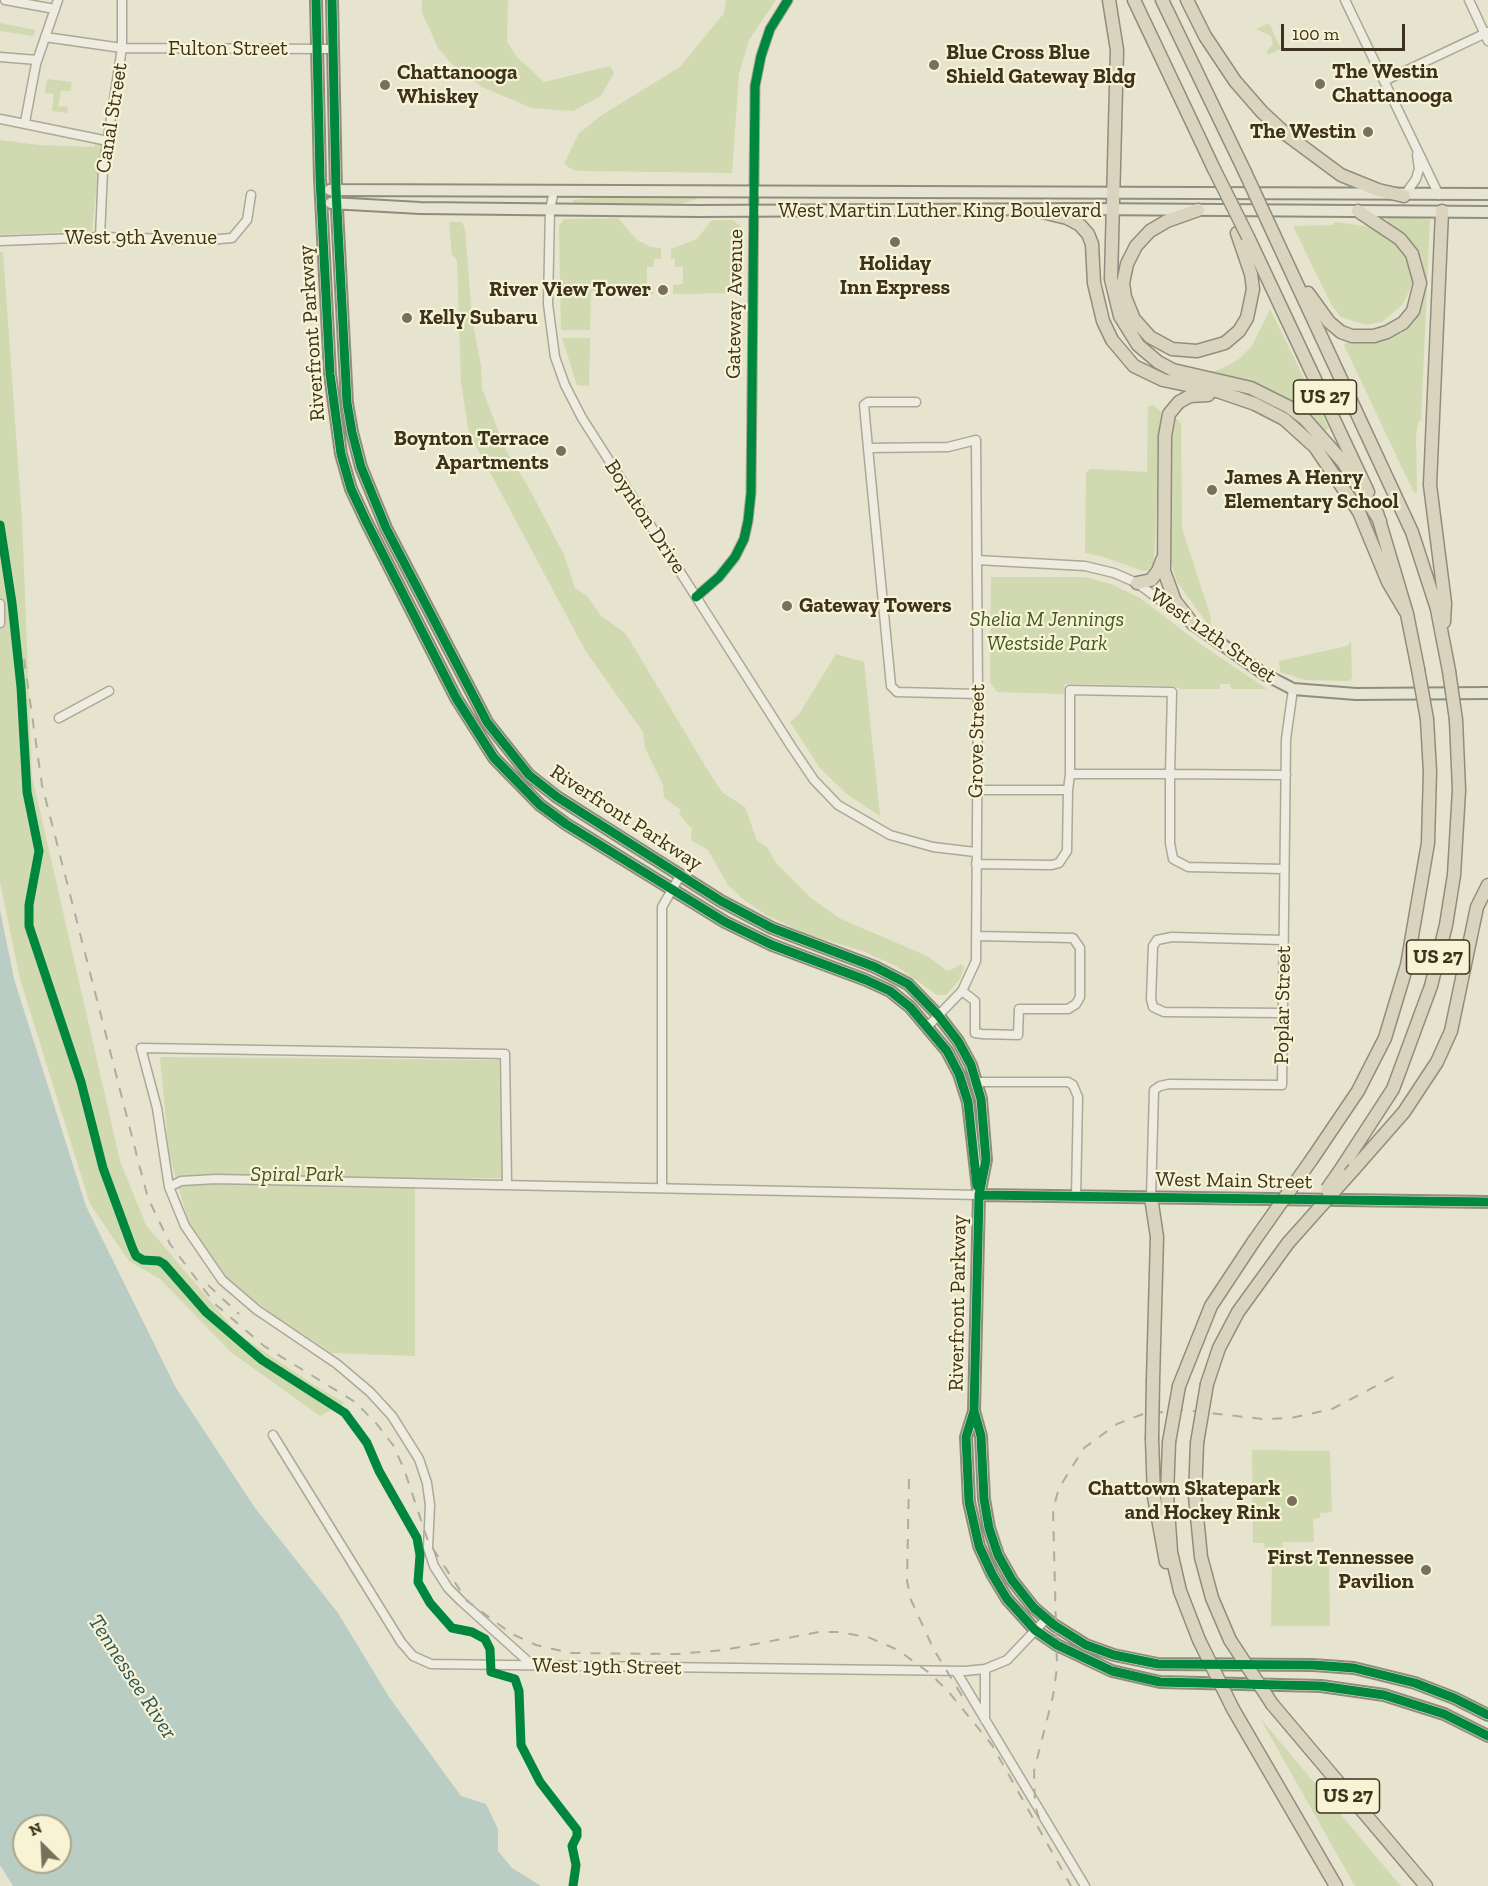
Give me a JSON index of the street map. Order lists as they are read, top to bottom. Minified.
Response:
{"streets":{"highway":["US 27"],"main road":["West Martin Luther King Boulevard","Riverfront Parkway","West 12th Street","West Main Street"],"street":["Fulton Street","Canal Street","West 9th Avenue","Gateway Avenue","Boynton Drive","Grove Street","Poplar Street","West 19th Street"]},"crossings":[["Fulton Street","Canal Street"],["Fulton Street","Riverfront Parkway"],["Canal Street","West 9th Avenue"],["West Martin Luther King Boulevard","Gateway Avenue"],["West Martin Luther King Boulevard","Riverfront Parkway"],["West Martin Luther King Boulevard","Boynton Drive"],["Gateway Avenue","Boynton Drive"],["Riverfront Parkway","Grove Street"],["Riverfront Parkway","West Main Street"],["Riverfront Parkway","West 19th Street"],["Boynton Drive","Grove Street"],["West 12th Street","Grove Street"],["West 12th Street","Poplar Street"],["Poplar Street","West Main Street"]],"water":["Tennessee River"],"parks":["Shelia M Jennings Westside Park","Spiral Park"],"places":["Blue Cross Blue Shield Gateway Bldg","The Westin Chattanooga","Chattanooga Whiskey","The Westin","Holiday Inn Express","River View Tower","Kelly Subaru","Boynton Terrace Apartments","James A Henry Elementary School","Gateway Towers","Chattown Skatepark and Hockey Rink","First Tennessee Pavilion"],"scale_bar":"100 m","north":"top left"}
